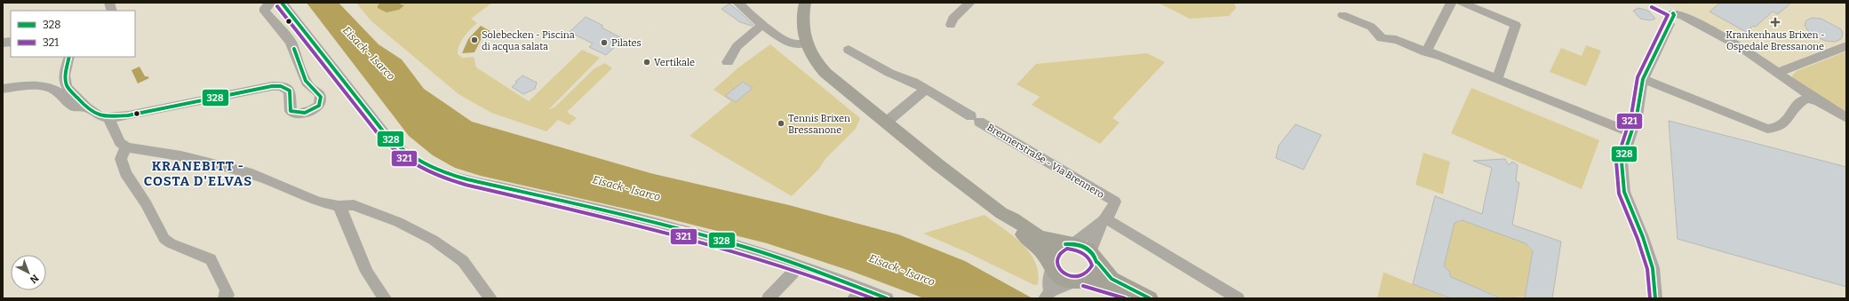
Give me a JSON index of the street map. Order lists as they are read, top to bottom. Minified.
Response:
{"streets":{"main road":["Brennerstraße - Via Brennero"]},"districts":["KRANEBITT - COSTA D'ELVAS"],"water":["Eisack - Isarco"],"places":{"health":["Krankenhaus Brixen - Ospedale Bressanone"],"other":["Solebecken - Piscina di acqua salata","Pilates","Vertikale","Tennis Brixen Bressanone"]},"lines":["transit line 328","transit line 321"],"legend":["328","321"],"north":"bottom right"}
